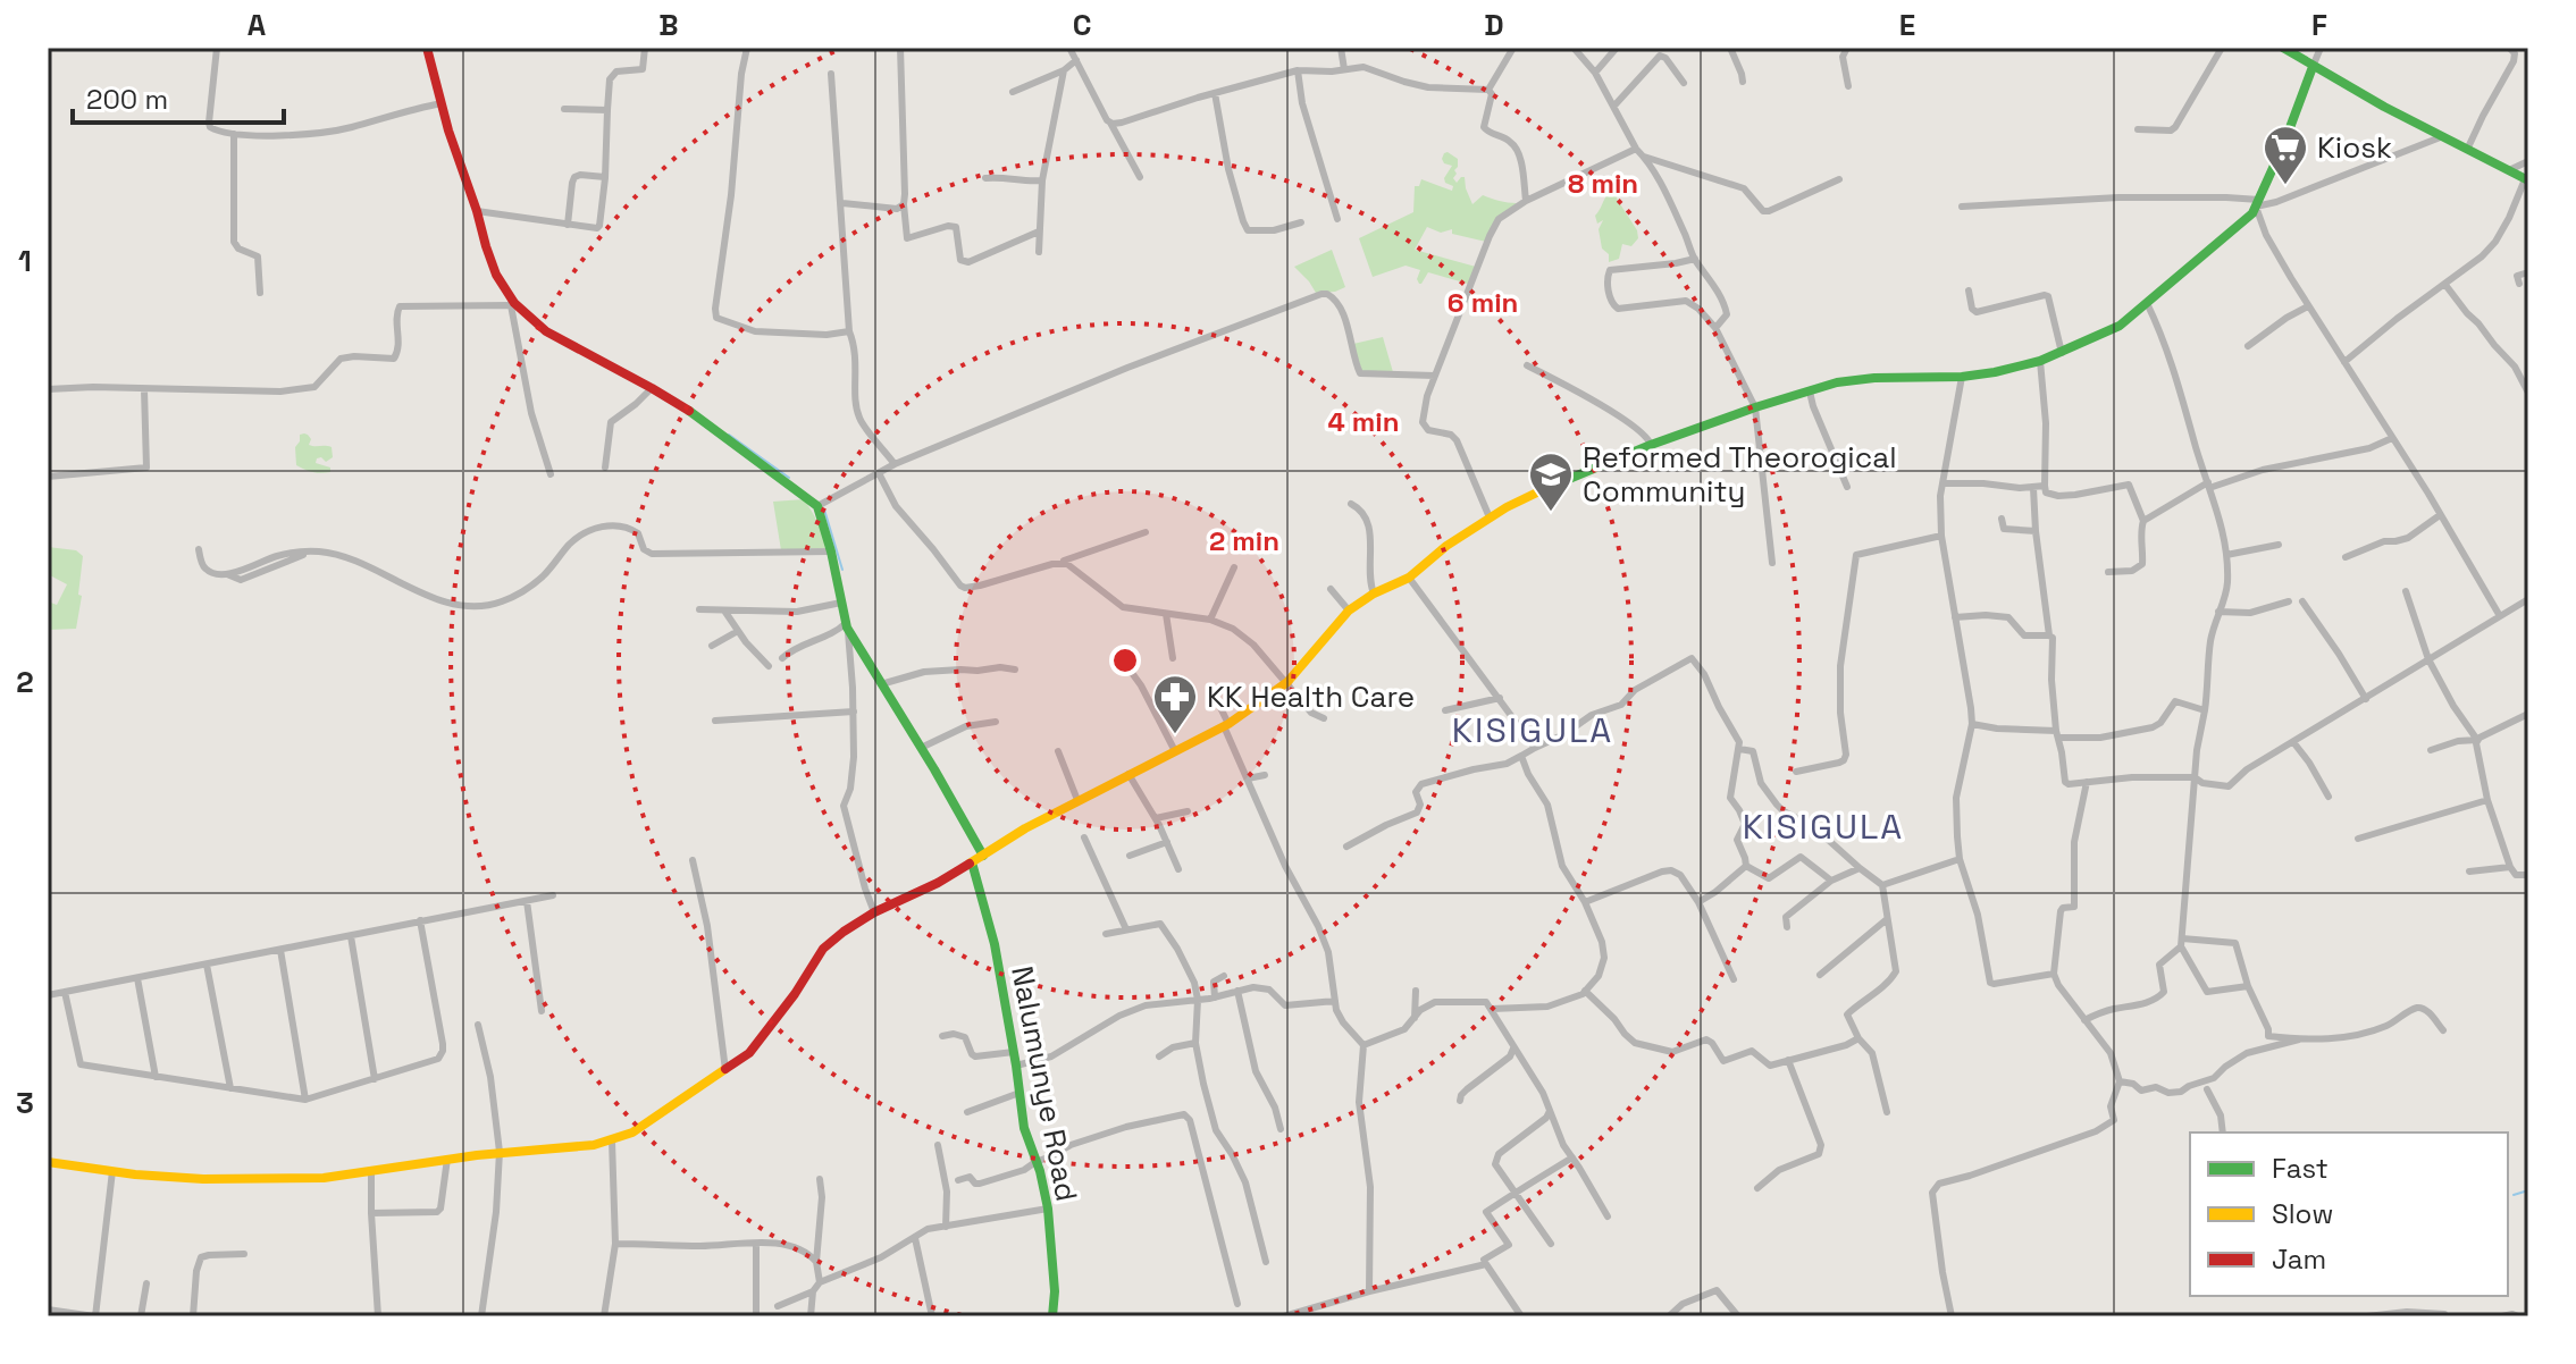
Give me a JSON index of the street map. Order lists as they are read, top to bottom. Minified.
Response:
{"streets":{"street":["Nalumunye Road"]},"districts":["KISIGULA","KISIGULA"],"places":{"supermarket":["Kiosk"],"school or university":["Reformed Theorogical Community"],"pharmacy":["KK Health Care"]},"legend":["Fast","Slow","Jam"],"scale_bar":"200 m","grid":{"columns":["A","B","C","D","E","F"],"rows":["1","2","3"]},"rings":["8 min","6 min","4 min","2 min"]}
